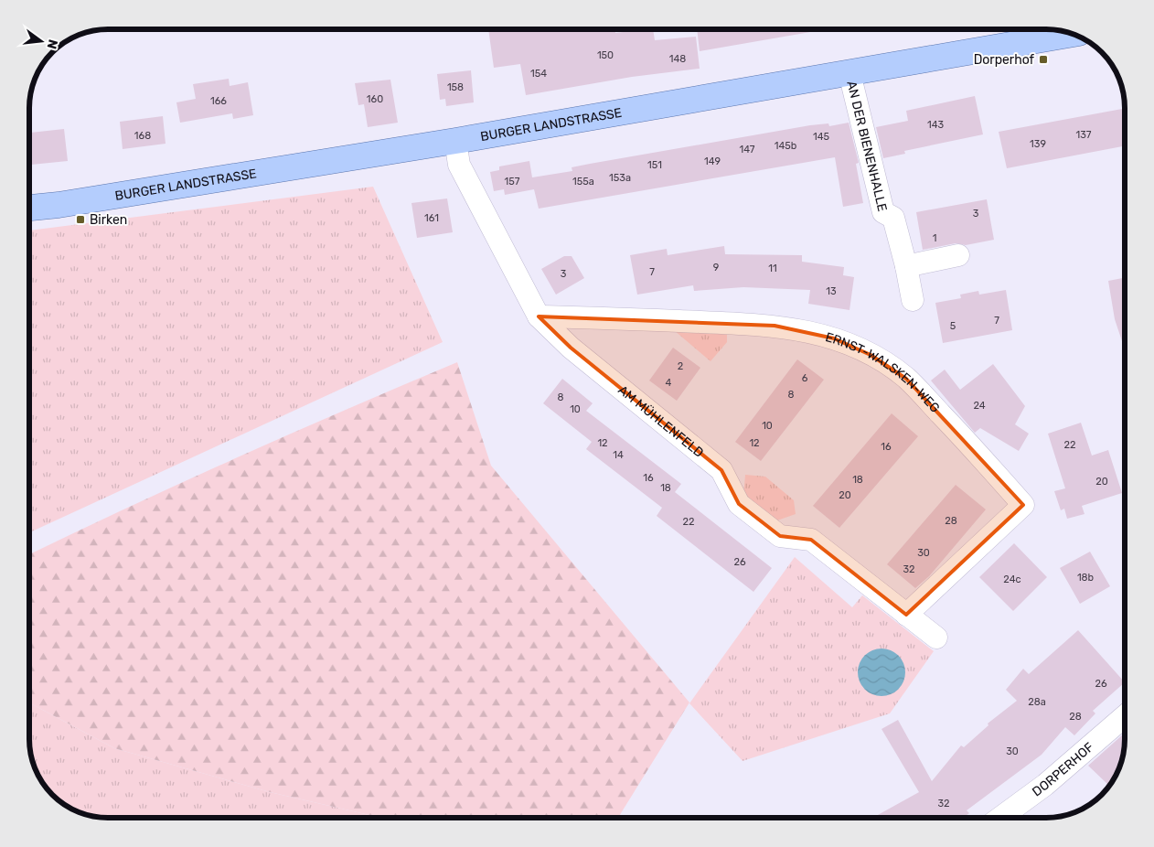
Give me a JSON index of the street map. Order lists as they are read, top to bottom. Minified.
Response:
{"streets":{"main road":["BURGER LANDSTRASSE"],"street":["AN DER BIENENHALLE","ERNST-WALSKEN-WEG","AM MÜHLENFELD","DORPERHOF"]},"crossings":[["BURGER LANDSTRASSE","AN DER BIENENHALLE"],["BURGER LANDSTRASSE","AM MÜHLENFELD"],["ERNST-WALSKEN-WEG","AM MÜHLENFELD"]],"places":{"transit":["Dorperhof","Birken"]},"house_numbers":["150","148","154","158","160","166","143","137","168","145","139","145b","147","149","151","153a","157","155a","3","161","1","9","11","7","3","13","7","5","2","6","4","8","8","24","10","10","12","12","22","16","14","16","18","20","18","20","28","22","30","26","32","18b","24c","26","28a","28","30","32"],"north":"right"}
